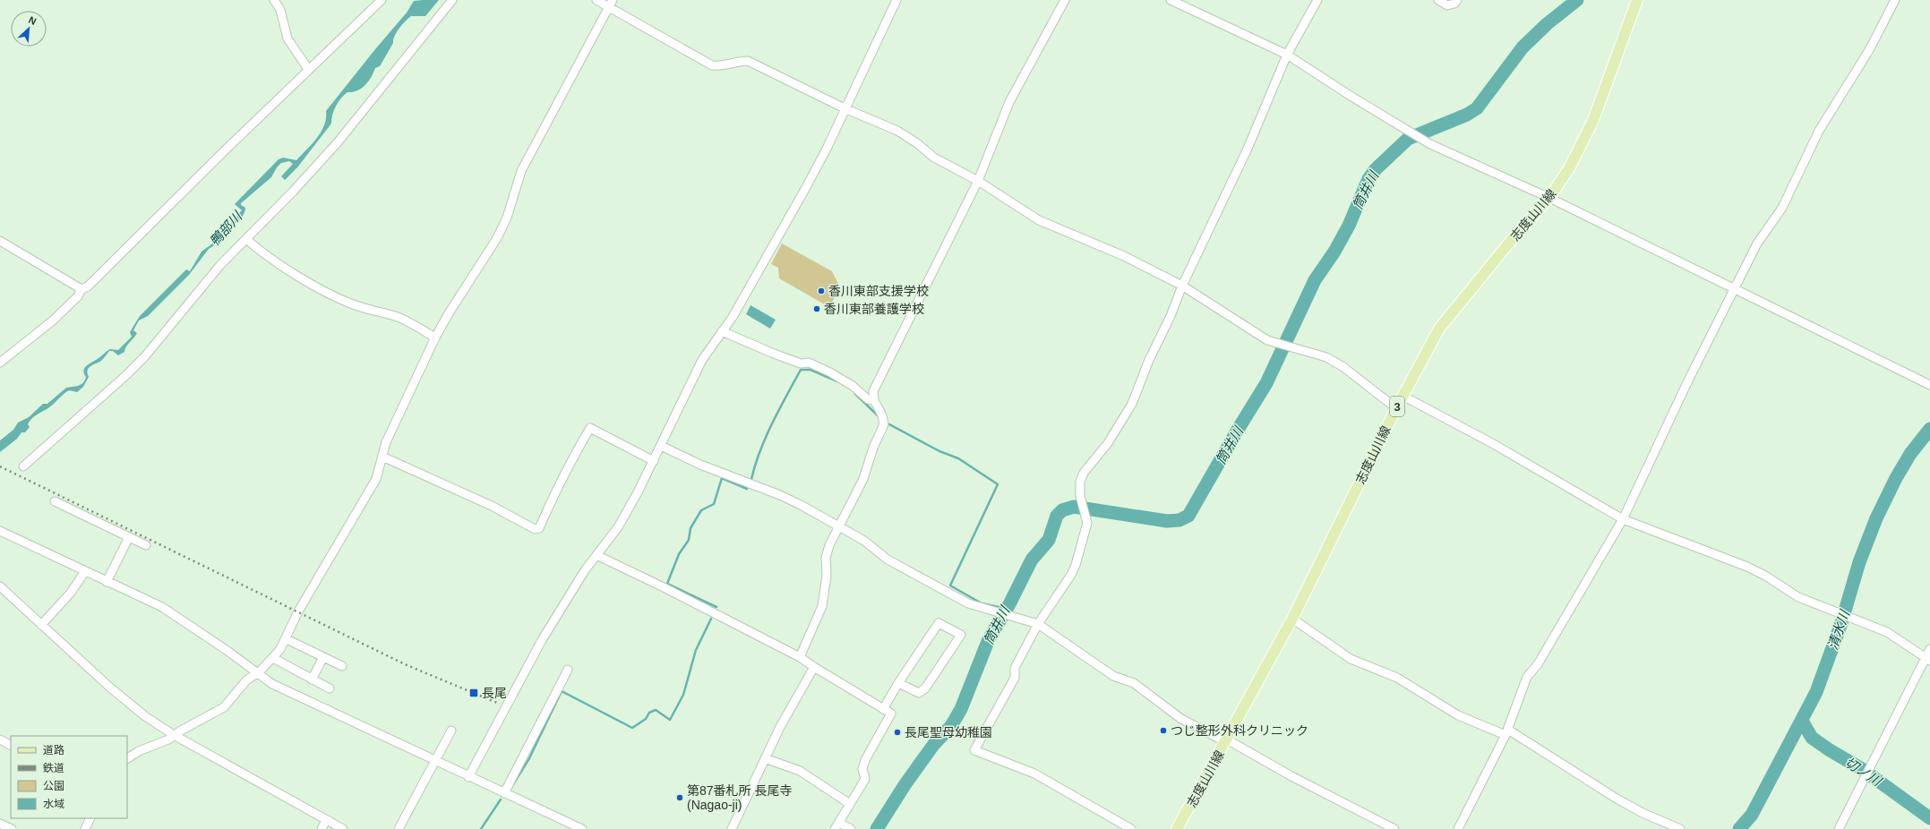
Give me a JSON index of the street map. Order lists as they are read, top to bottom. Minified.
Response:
{"streets":{"main road":["志度山川線","3"]},"water":["筒井川","鴨部川","清水川","切ノ川"],"places":{"other":["香川東部支援学校","香川東部養護学校","つじ整形外科クリニック","長尾聖母幼稚園","第87番札所 長尾寺 (Nagao-ji)"],"transit":["長尾"]},"legend":["道路","鉄道","公園","水域"],"north":"top right"}
